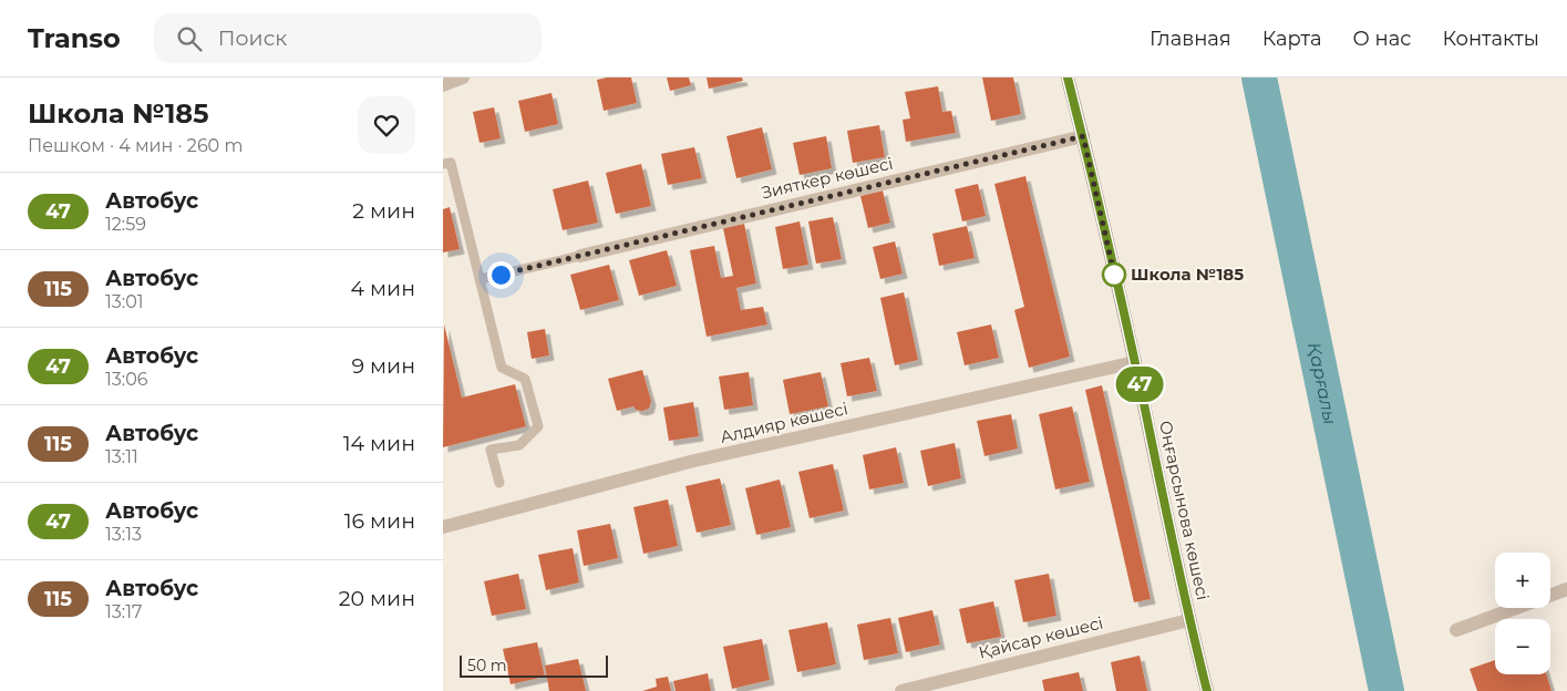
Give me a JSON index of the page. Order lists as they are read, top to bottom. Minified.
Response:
{"streets":{"main road":["Оңғарсынова көшесі"],"street":["Зияткер көшесі","Алдияр көшесі","Қайсар көшесі"]},"crossings":[["Зияткер көшесі","Оңғарсынова көшесі"],["Алдияр көшесі","Оңғарсынова көшесі"],["Оңғарсынова көшесі","Қайсар көшесі"]],"water":["Қарғалы"],"places":["Школа №185"],"lines":["bus line 47"],"scale_bar":"50 m","page":{"header":"Transo","search":"Поиск","nav":["Главная","Карта","О нас","Контакты"],"heading":["Школа №185","Пешком · 4 мин · 260 m"],"on_map":"47","list":[{"mark":"47","name":"Автобус","note":"12:59","value":"2 мин"},{"mark":"115","name":"Автобус","note":"13:01","value":"4 мин"},{"mark":"47","name":"Автобус","note":"13:06","value":"9 мин"},{"mark":"115","name":"Автобус","note":"13:11","value":"14 мин"},{"mark":"47","name":"Автобус","note":"13:13","value":"16 мин"},{"mark":"115","name":"Автобус","note":"13:17","value":"20 мин"}],"map_buttons":["+","−"],"scale":"50 m"}}
